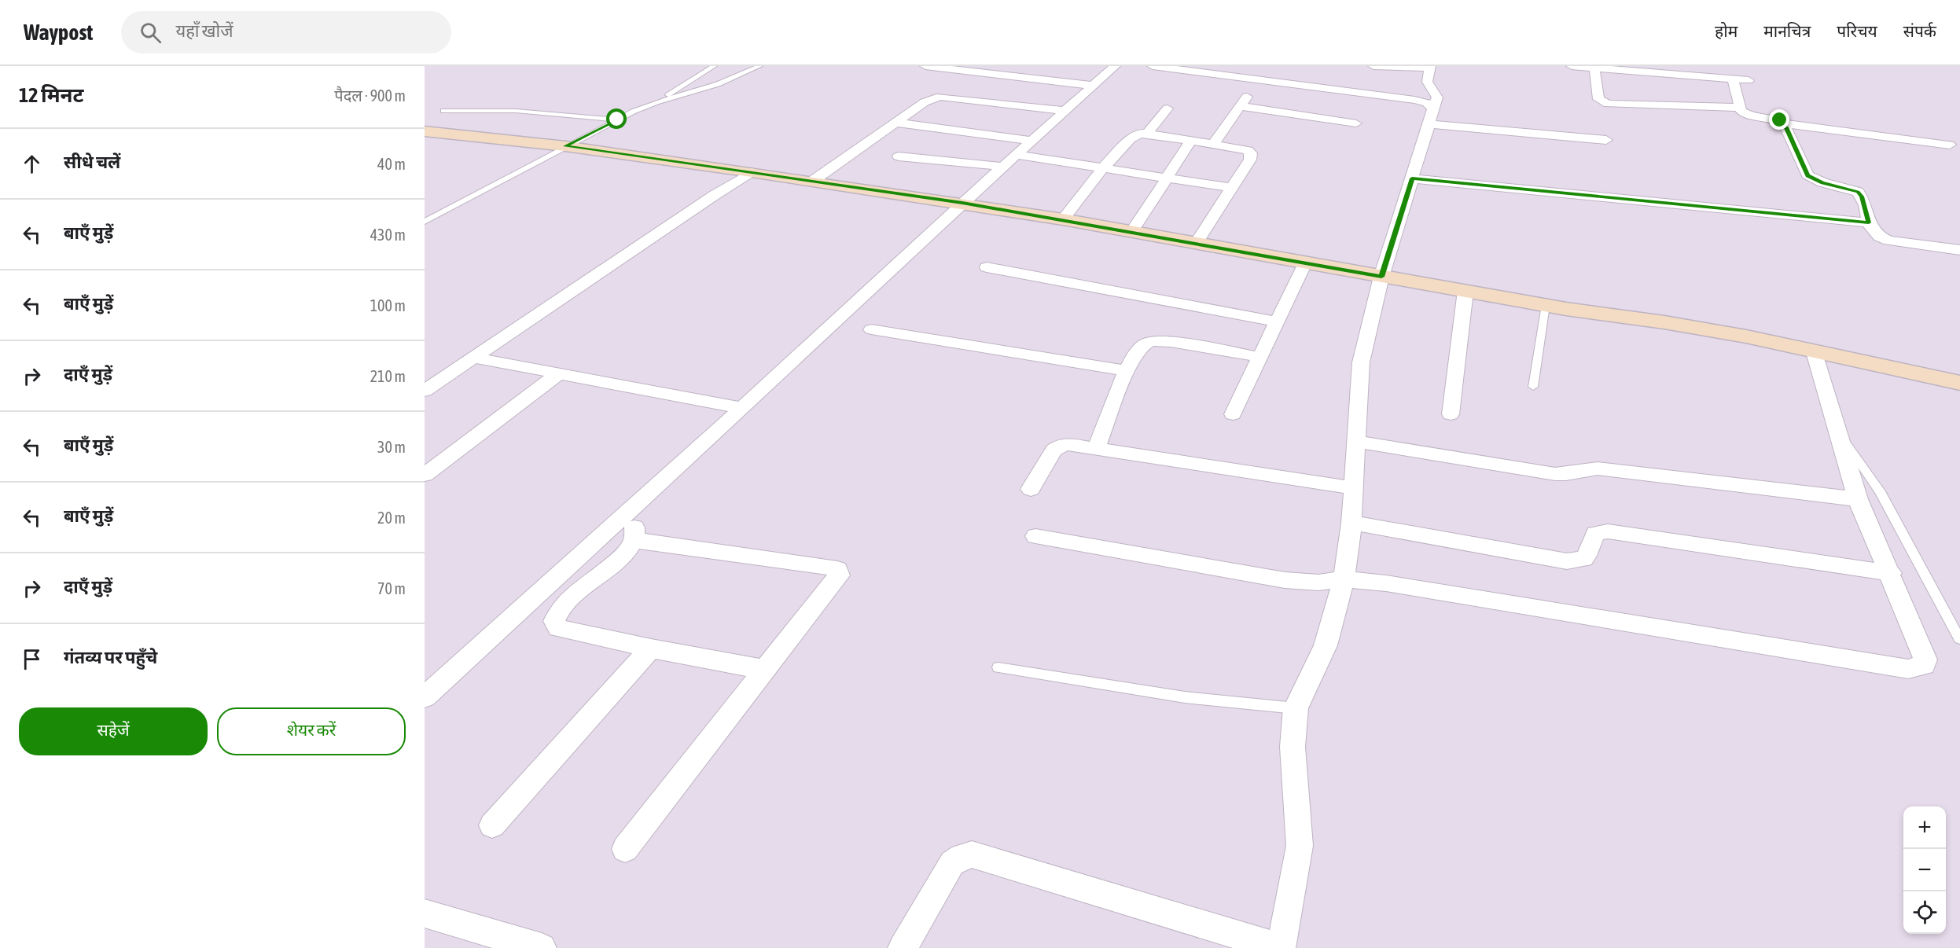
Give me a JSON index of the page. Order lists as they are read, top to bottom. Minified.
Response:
{"page":{"header":"Waypost","search":"यहाँ खोजें","nav":["होम","मानचित्र","परिचय","संपर्क"],"heading":["12 मिनट","पैदल · 900 m"],"list":[["सीधे चलें","40 m"],["बाएँ मुड़ें","430 m"],["बाएँ मुड़ें","100 m"],["दाएँ मुड़ें","210 m"],["बाएँ मुड़ें","30 m"],["बाएँ मुड़ें","20 m"],["दाएँ मुड़ें","70 m"],"गंतव्य पर पहुँचे"],"buttons":["सहेजें","शेयर करें"],"map_buttons":["+","−"]}}
